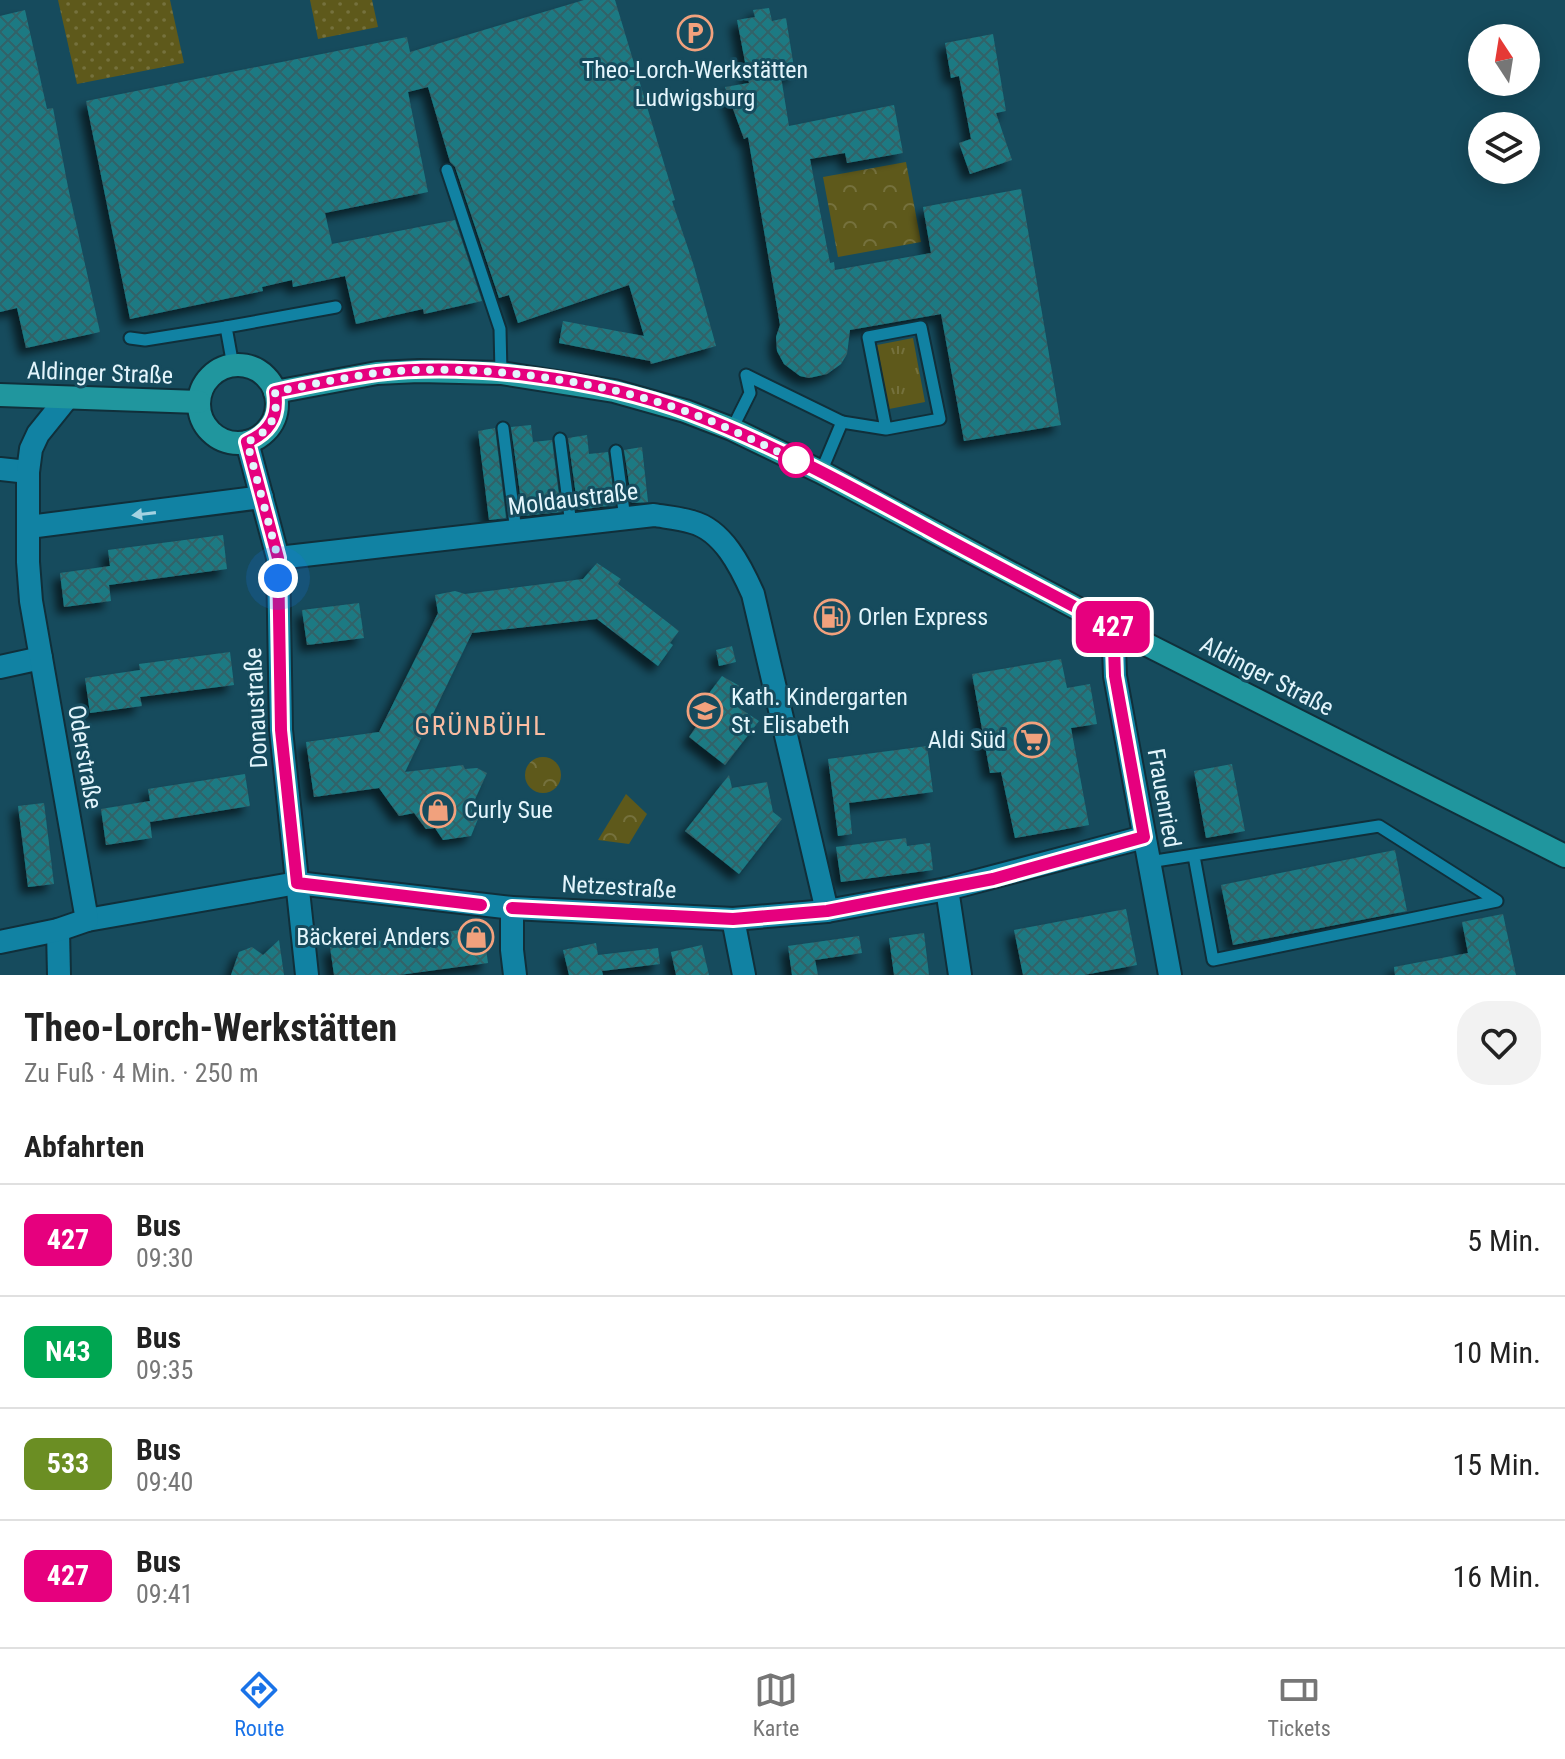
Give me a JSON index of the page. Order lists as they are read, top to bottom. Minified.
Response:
{"streets":{"main road":["Aldinger Straße"],"street":["Moldaustraße","Donaustraße","Oderstraße","Frauenried","Netzestraße"]},"crossings":[["Aldinger Straße","Donaustraße"],["Aldinger Straße","Oderstraße"],["Aldinger Straße","Frauenried"],["Moldaustraße","Donaustraße"],["Moldaustraße","Netzestraße"],["Donaustraße","Netzestraße"],["Oderstraße","Netzestraße"],["Frauenried","Netzestraße"]],"districts":["GRÜNBÜHL"],"places":{"parking":["Theo-Lorch-Werkstätten Ludwigsburg"],"fuel station":["Orlen Express"],"school or university":["Kath. Kindergarten St. Elisabeth"],"supermarket":["Aldi Süd"],"shop":["Curly Sue","Bäckerei Anders"]},"lines":["bus line 427"],"north":"top","page":{"on_map":"427","heading":[["Theo-Lorch-Werkstätten","Zu Fuß · 4 Min. · 250 m"],"Abfahrten"],"list":[{"mark":"427","name":"Bus","note":"09:30","value":"5 Min."},{"mark":"N43","name":"Bus","note":"09:35","value":"10 Min."},{"mark":"533","name":"Bus","note":"09:40","value":"15 Min."},{"mark":"427","name":"Bus","note":"09:41","value":"16 Min."}],"tabs":["Route","Karte","Tickets"]}}
